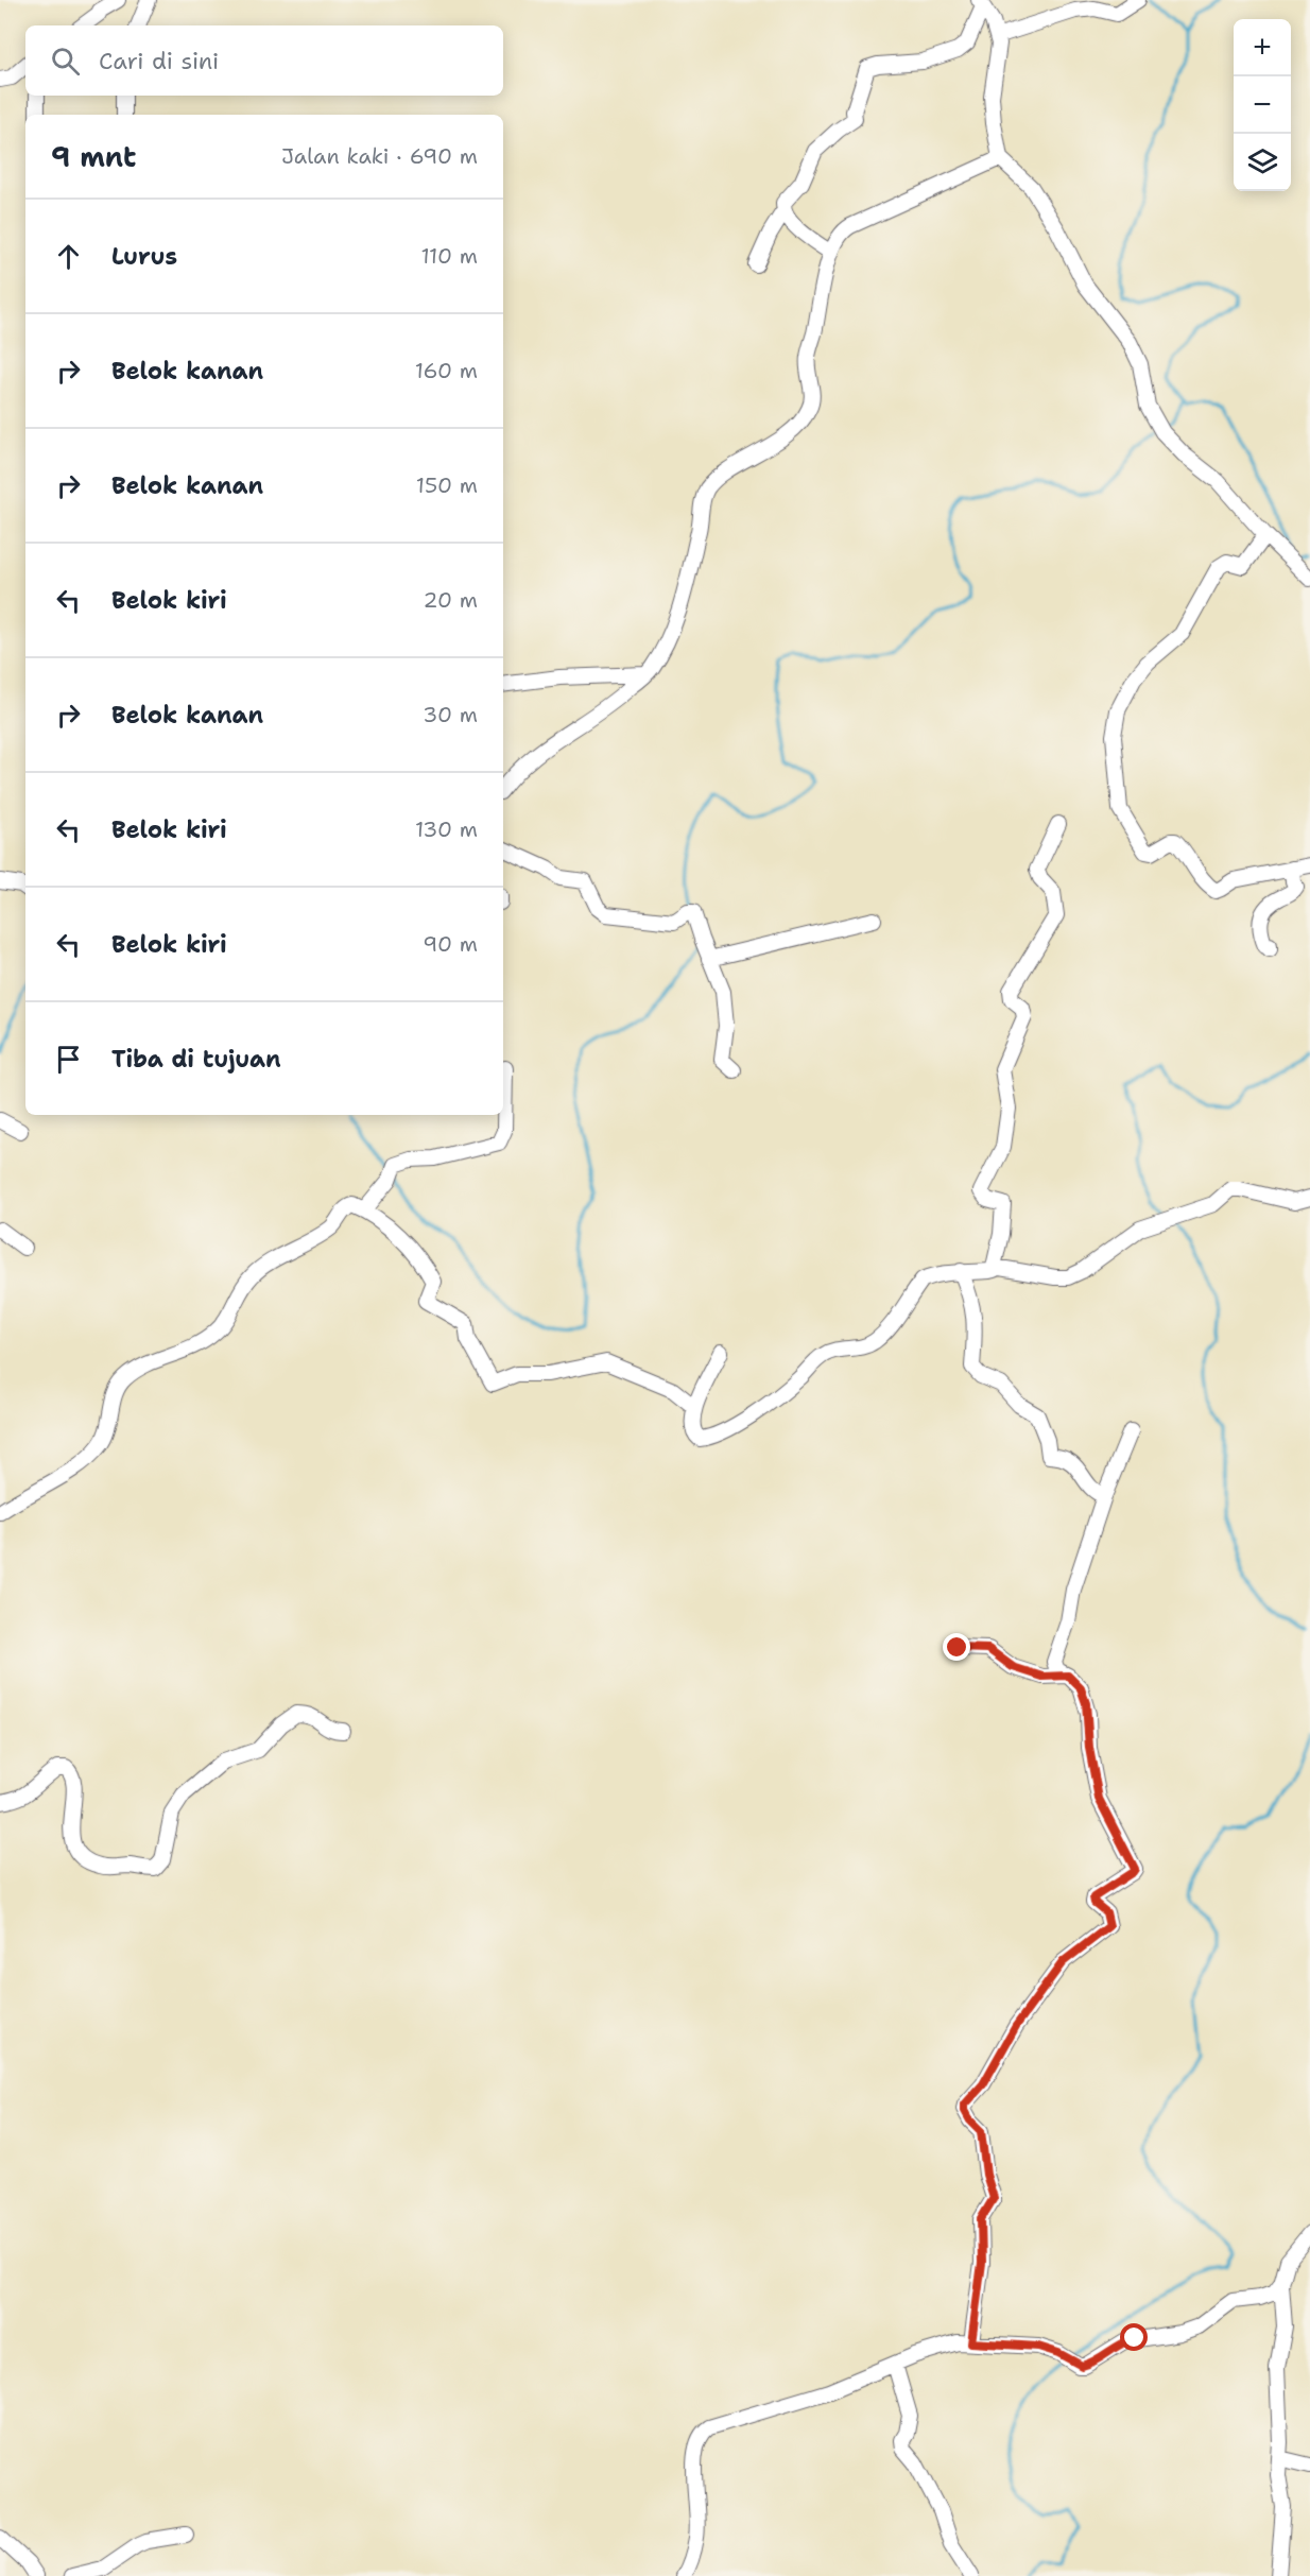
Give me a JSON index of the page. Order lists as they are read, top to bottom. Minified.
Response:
{"page":{"map_buttons":["+","−"],"search":"Cari di sini","heading":["9 mnt","Jalan kaki · 690 m"],"list":[["Lurus","110 m"],["Belok kanan","160 m"],["Belok kanan","150 m"],["Belok kiri","20 m"],["Belok kanan","30 m"],["Belok kiri","130 m"],["Belok kiri","90 m"],"Tiba di tujuan"]}}
